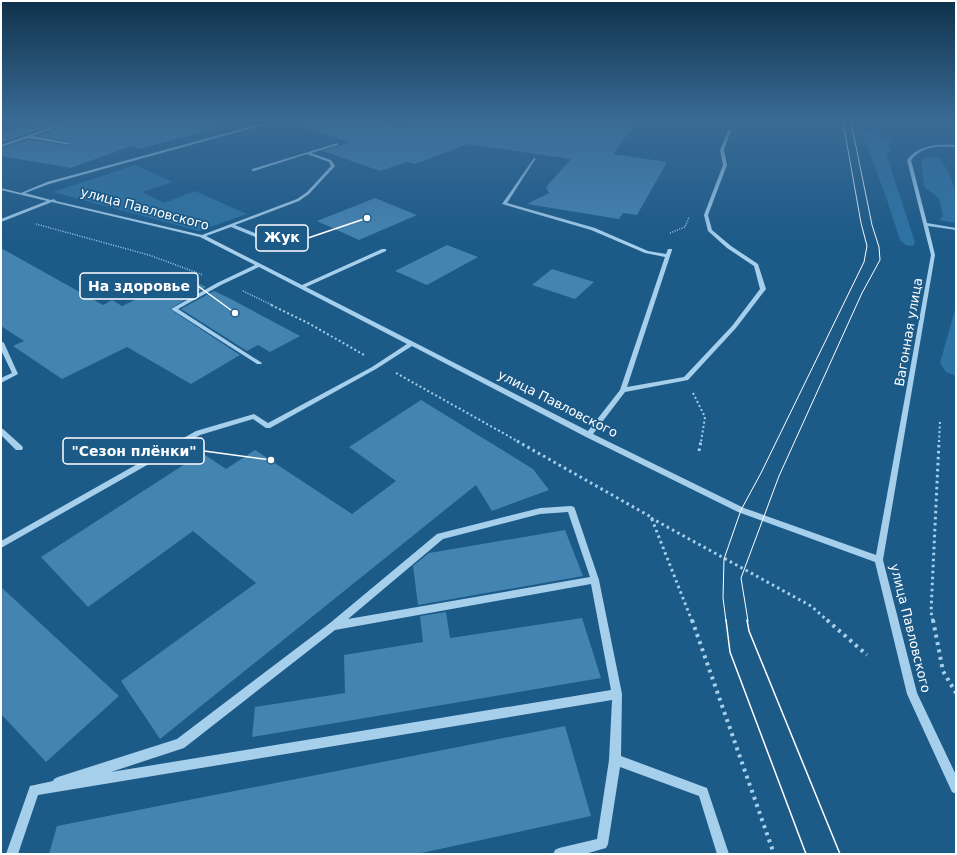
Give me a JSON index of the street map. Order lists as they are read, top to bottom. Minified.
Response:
{"streets":{"street":["улица Павловского","Вагонная улица"]},"crossings":[["улица Павловского","Вагонная улица"]],"places":["Жук","На здоровье","\"Сезон плёнки\""]}
